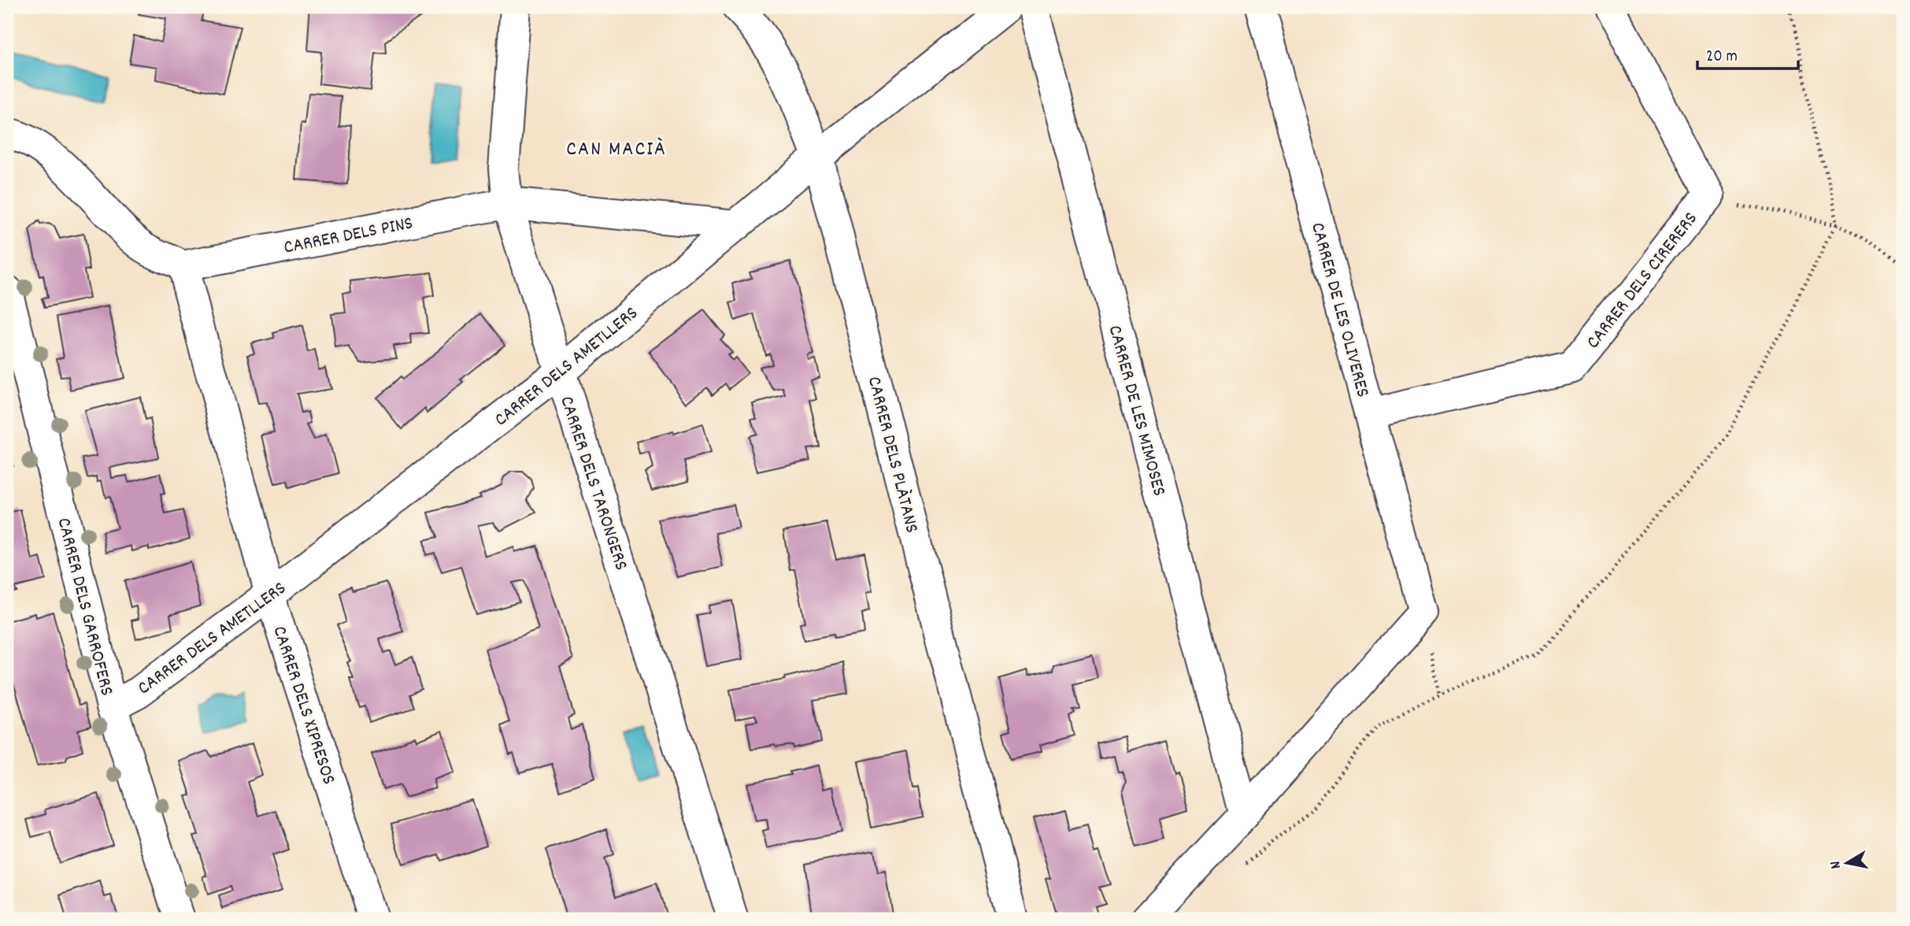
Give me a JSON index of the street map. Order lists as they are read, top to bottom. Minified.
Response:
{"streets":{"street":["CARRER DELS PINS","CARRER DELS CIRERERS","CARRER DE LES OLIVERES","CARRER DELS AMETLLERS","CARRER DE LES MIMOSES","CARRER DELS PLÀTANS","CARRER DELS TARONGERS","CARRER DELS GARROFERS","CARRER DELS XIPRESOS"]},"crossings":[["CARRER DELS PINS","CARRER DELS AMETLLERS"],["CARRER DELS PINS","CARRER DELS TARONGERS"],["CARRER DELS PINS","CARRER DELS XIPRESOS"],["CARRER DELS CIRERERS","CARRER DE LES OLIVERES"],["CARRER DE LES OLIVERES","CARRER DE LES MIMOSES"],["CARRER DELS AMETLLERS","CARRER DELS PLÀTANS"],["CARRER DELS AMETLLERS","CARRER DELS TARONGERS"],["CARRER DELS AMETLLERS","CARRER DELS GARROFERS"],["CARRER DELS AMETLLERS","CARRER DELS XIPRESOS"]],"districts":["CAN MACIÀ"],"scale_bar":"20 m","north":"left"}
